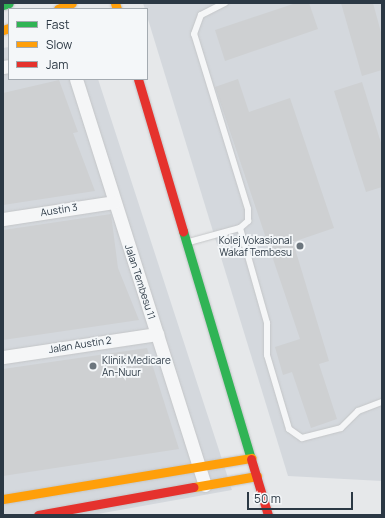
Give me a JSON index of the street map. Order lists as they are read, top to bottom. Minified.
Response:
{"streets":{"street":["Austin 3","Jalan Tembesu 11","Jalan Austin 2"]},"crossings":[["Austin 3","Jalan Tembesu 11"],["Jalan Tembesu 11","Jalan Austin 2"]],"places":["Kolej Vokasional Wakaf Tembesu","Klinik Medicare An-Nuur"],"legend":["Fast","Slow","Jam"],"scale_bar":"50 m"}
